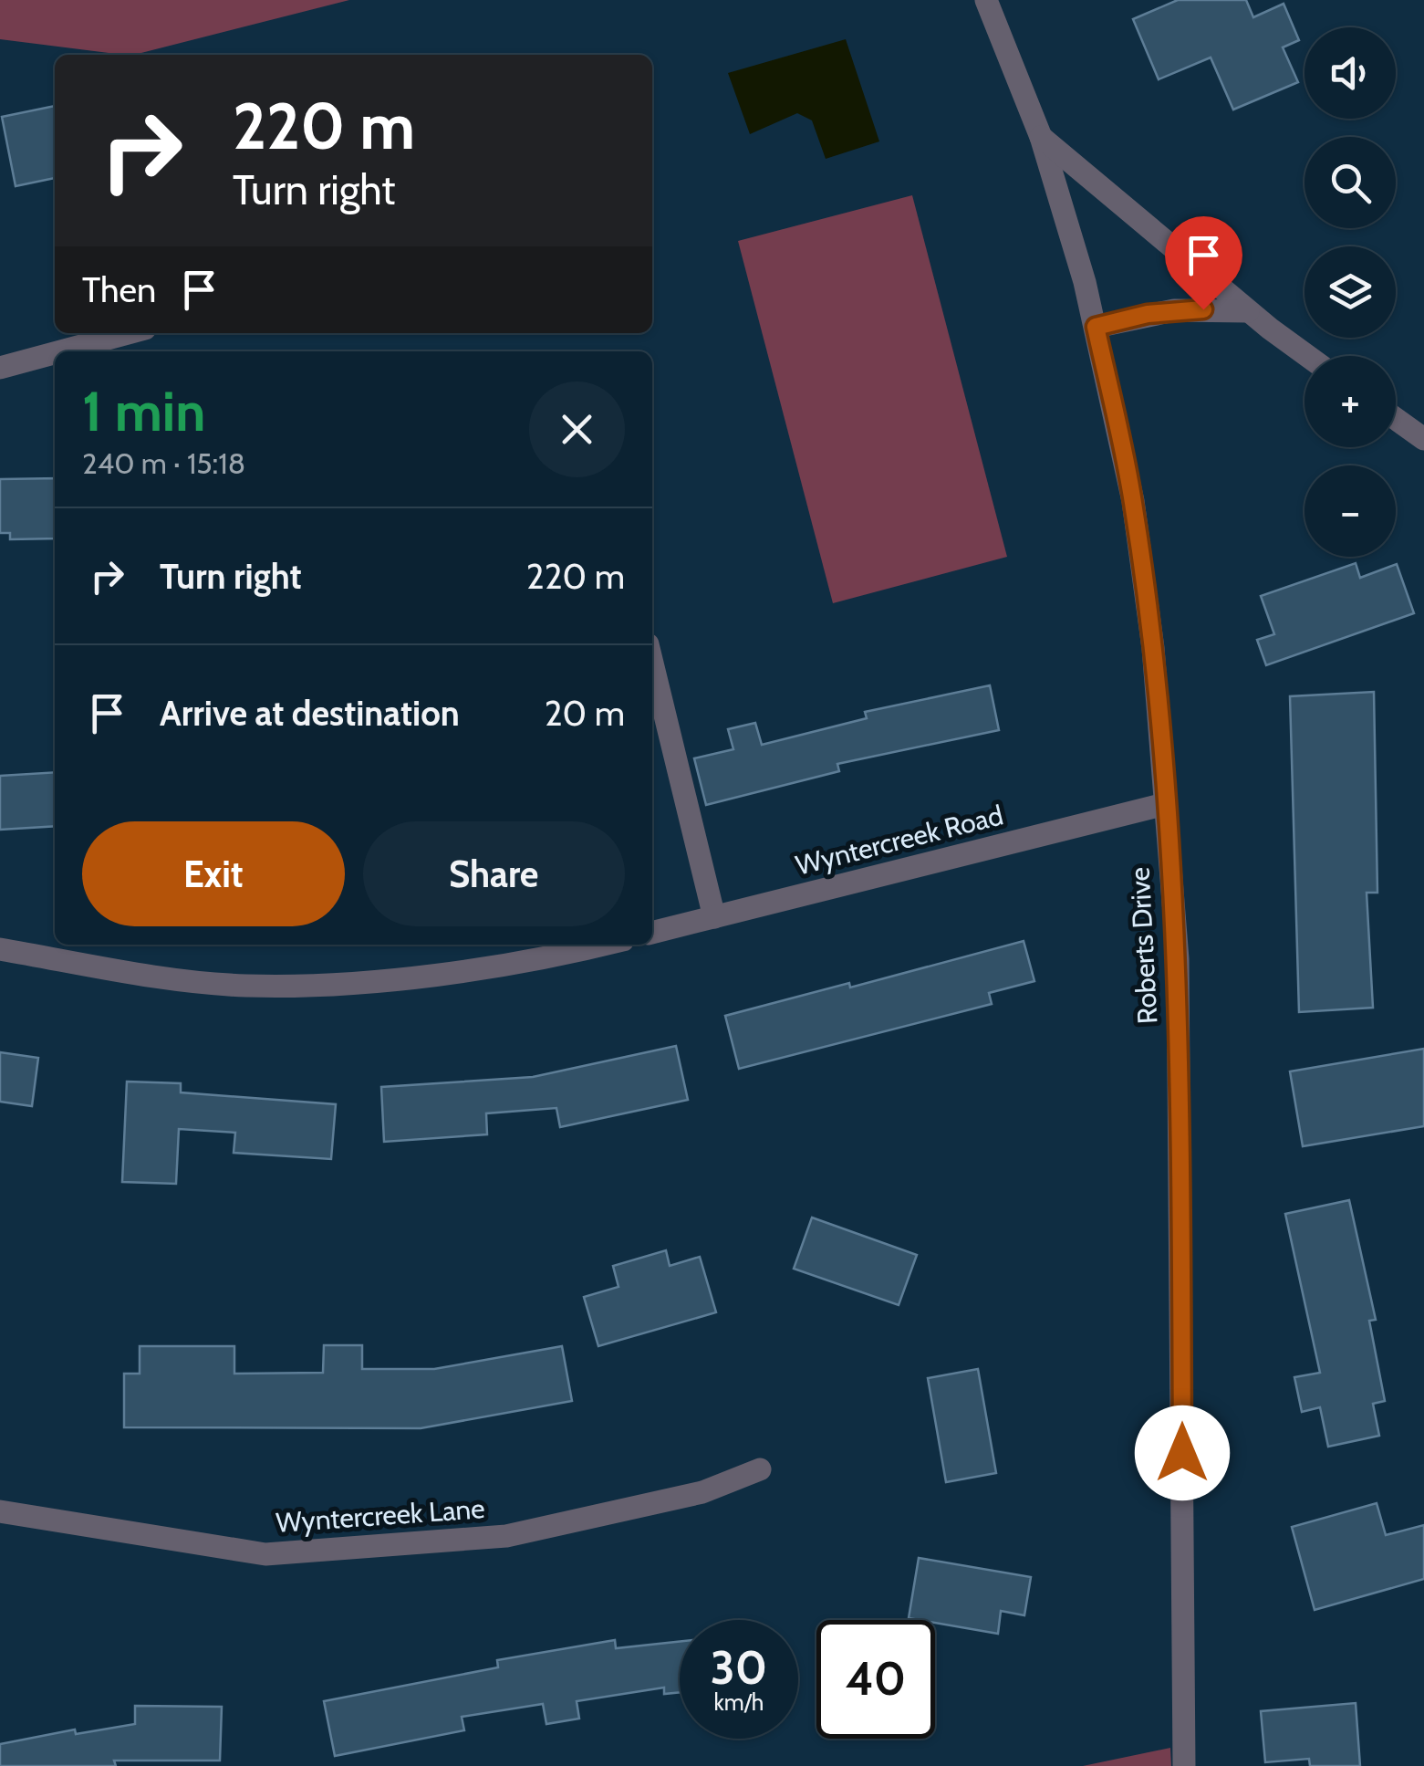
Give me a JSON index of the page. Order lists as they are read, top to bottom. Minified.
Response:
{"streets":{"street":["Wyntercreek Road","Roberts Drive","Wyntercreek Lane"]},"crossings":[["Wyntercreek Road","Roberts Drive"]],"page":{"map_buttons":["+","−"],"turn":["220 m","Turn right"],"then":"Then","heading":["1 min","240 m · 15:18"],"list":[{"name":"Turn right","value":"220 m"},{"name":"Arrive at destination","value":"20 m"}],"buttons":["Exit","Share"],"speed":"30 km/h","limit":"40"}}
